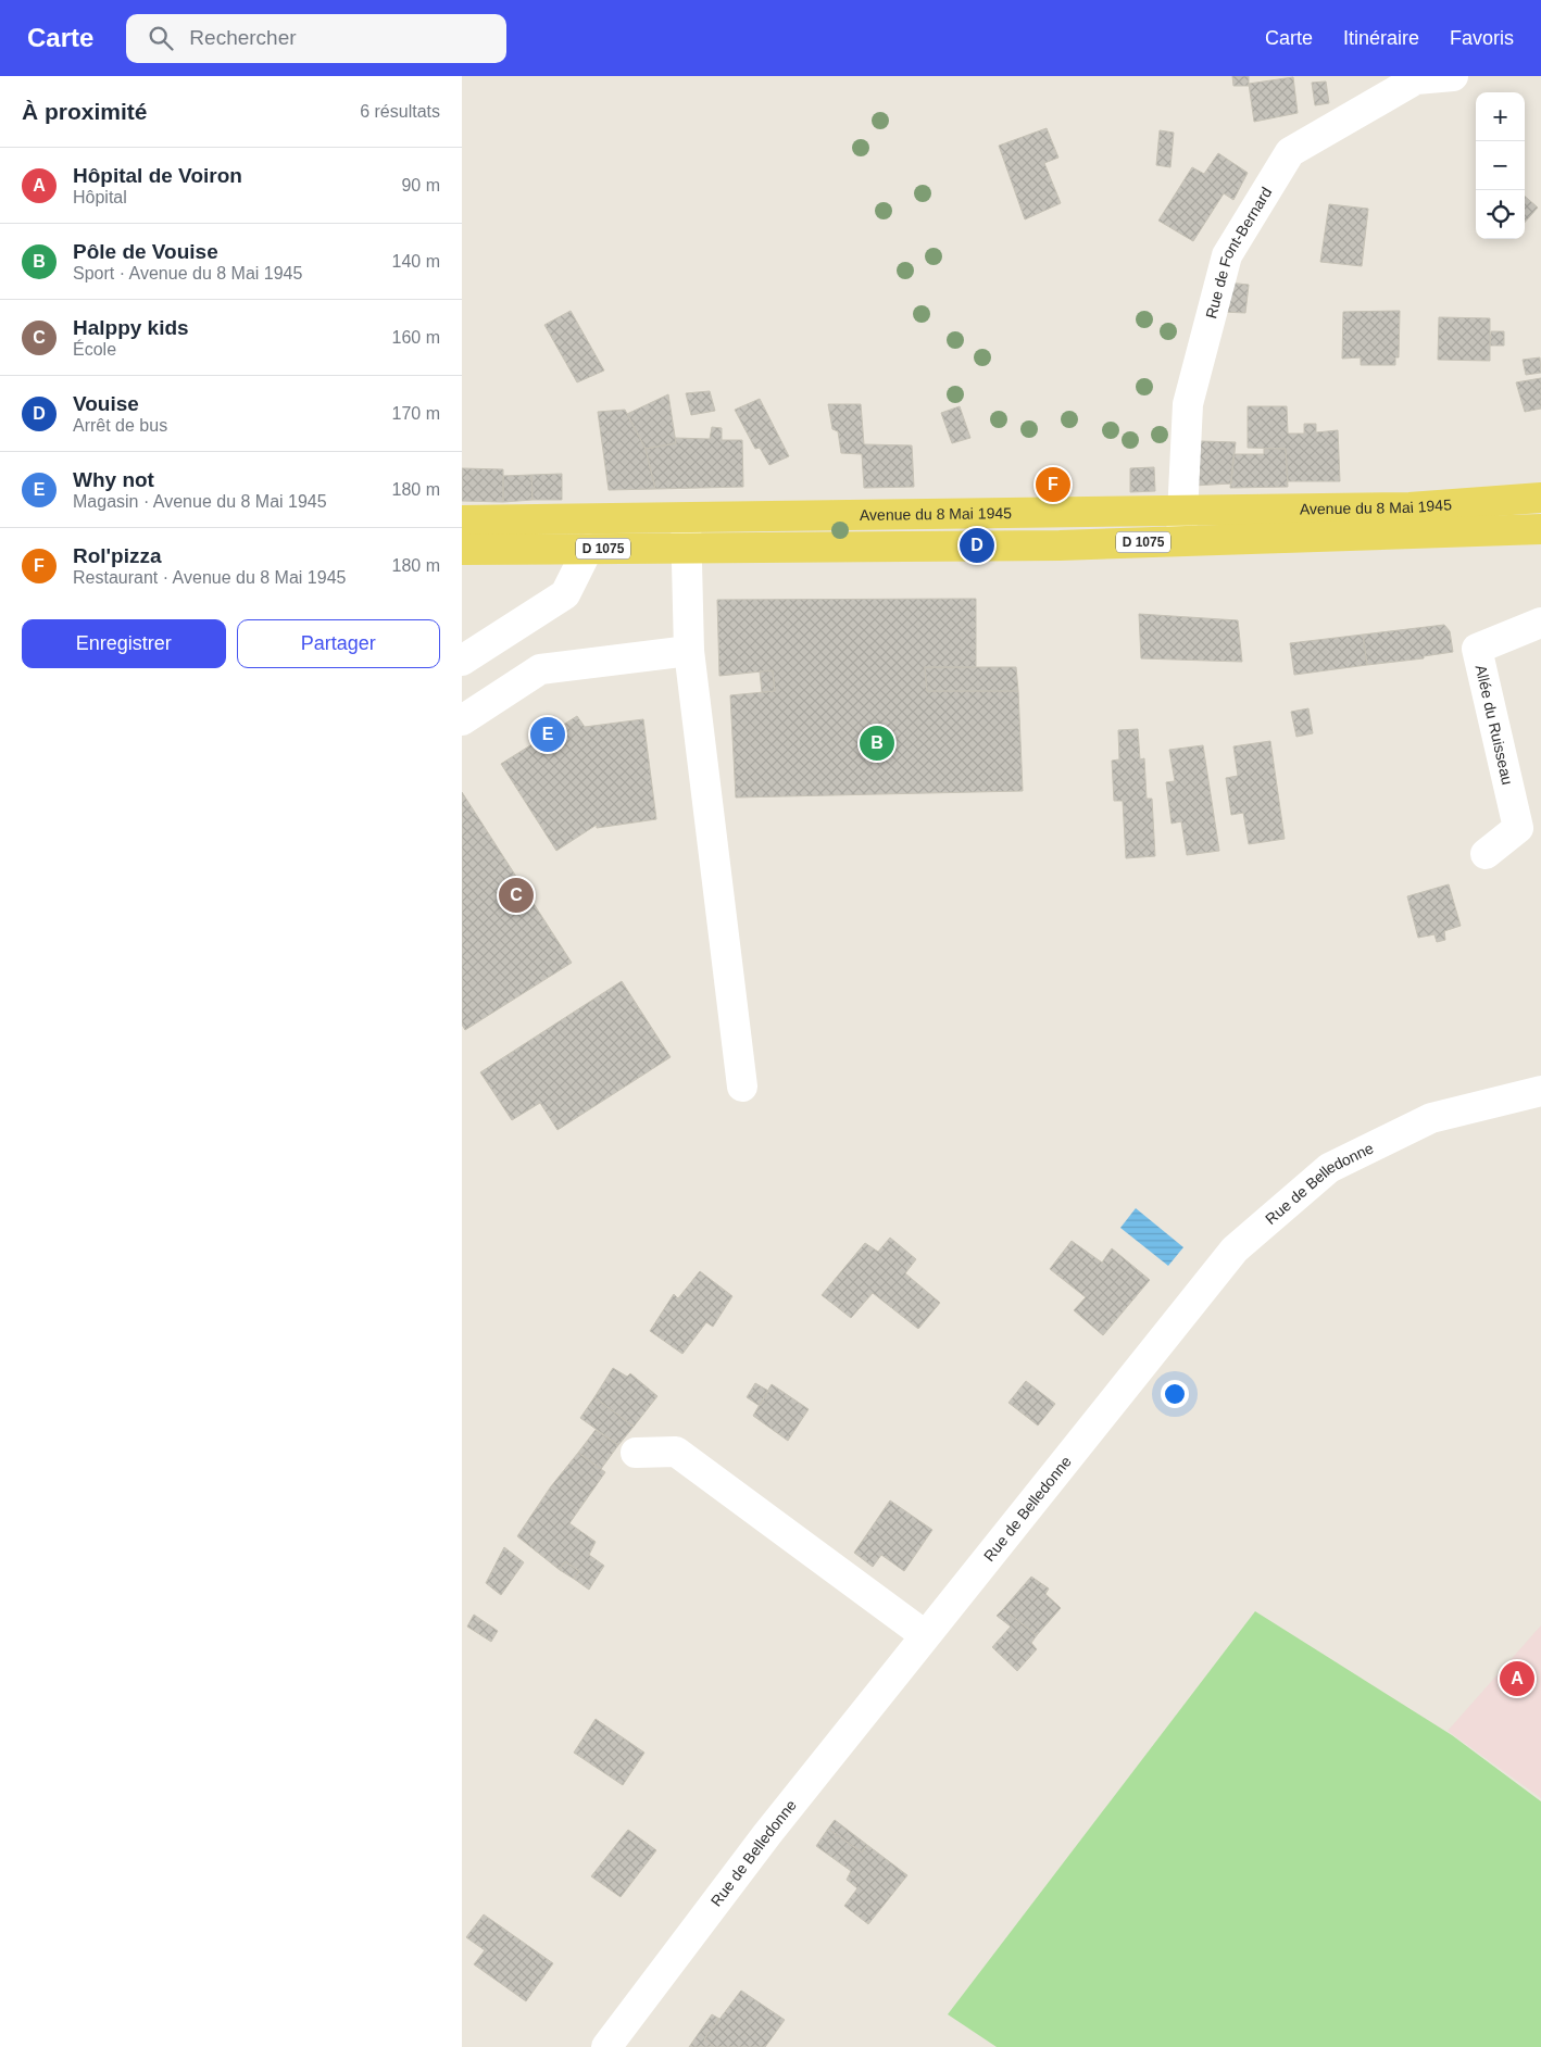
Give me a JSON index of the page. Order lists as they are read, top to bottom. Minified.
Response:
{"streets":{"main road":["Avenue du 8 Mai 1945","D 1075"],"street":["Rue de Font-Bernard","Allée du Ruisseau","Rue de Belledonne"]},"crossings":[["Rue de Font-Bernard","Avenue du 8 Mai 1945"]],"page":{"header":"Carte","search":"Rechercher","nav":["Carte","Itinéraire","Favoris"],"heading":["À proximité","6 résultats"],"map_buttons":["+","−"],"list":[{"mark":"A","name":"Hôpital de Voiron","note":"Hôpital","value":"90 m"},{"mark":"B","name":"Pôle de Vouise","note":"Sport · Avenue du 8 Mai 1945","value":"140 m"},{"mark":"C","name":"Halppy kids","note":"École","value":"160 m"},{"mark":"D","name":"Vouise","note":"Arrêt de bus","value":"170 m"},{"mark":"E","name":"Why not","note":"Magasin · Avenue du 8 Mai 1945","value":"180 m"},{"mark":"F","name":"Rol'pizza","note":"Restaurant · Avenue du 8 Mai 1945","value":"180 m"}],"pins":["F","D","E","B","C","A"],"buttons":["Enregistrer","Partager"]}}
